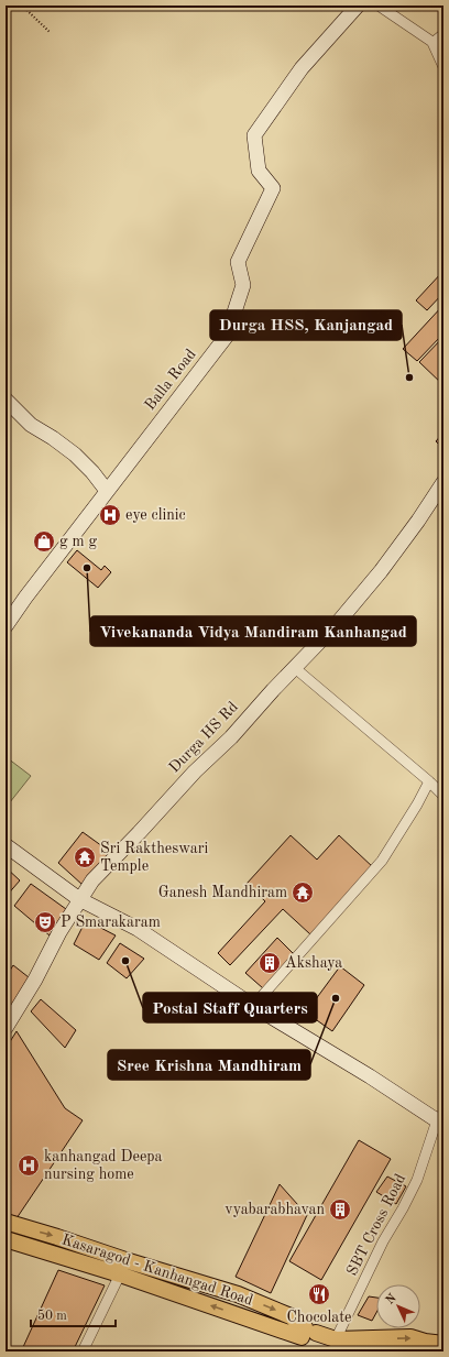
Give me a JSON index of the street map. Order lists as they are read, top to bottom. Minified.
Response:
{"streets":{"main road":["Kasaragod - Kanhangad Road"],"street":["Balla Road","Durga HS Rd","SBT Cross Road"]},"crossings":[["SBT Cross Road","Kasaragod - Kanhangad Road"]],"places":{"other":["Durga HSS, Kanjangad","Vivekananda Vidya Mandiram Kanhangad","Postal Staff Quarters","Sree Krishna Mandhiram"],"hospital":["eye clinic","kanhangad Deepa nursing home"],"shop":["g m g"],"temple":["Sri Raktheswari Temple","Ganesh Mandhiram"],"theatre":["P Smarakaram"],"building":["Akshaya","vyabarabhavan"],"restaurant":["Chocolate"]},"scale_bar":"50 m","north":"top left"}
